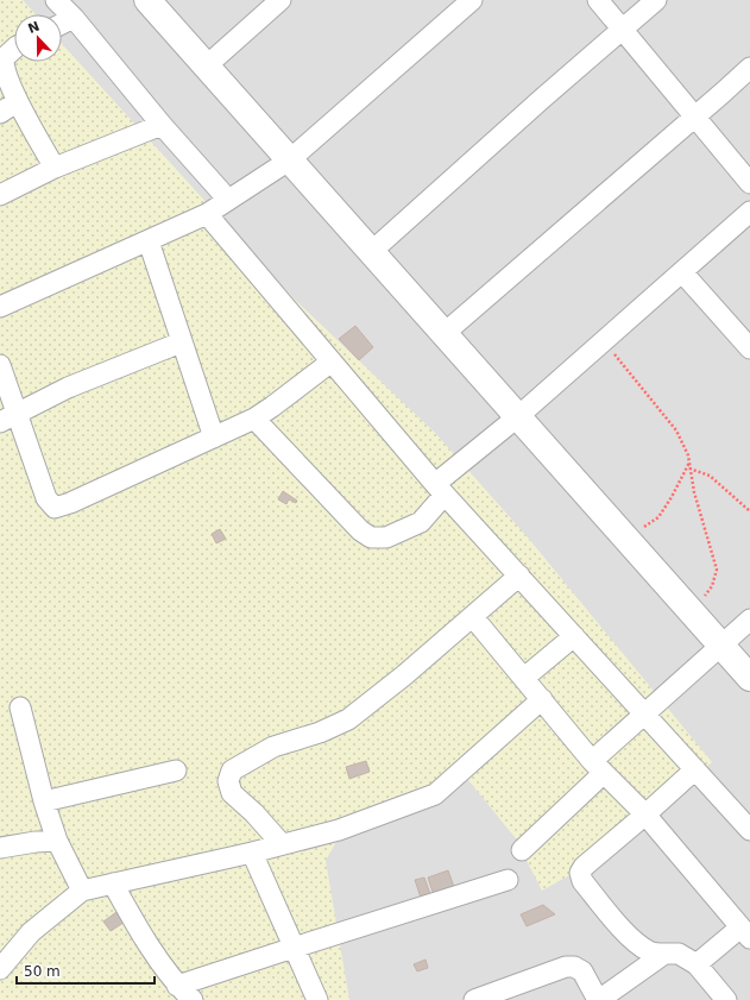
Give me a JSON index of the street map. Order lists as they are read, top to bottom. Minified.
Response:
{"scale_bar":"50 m","north":"top"}
